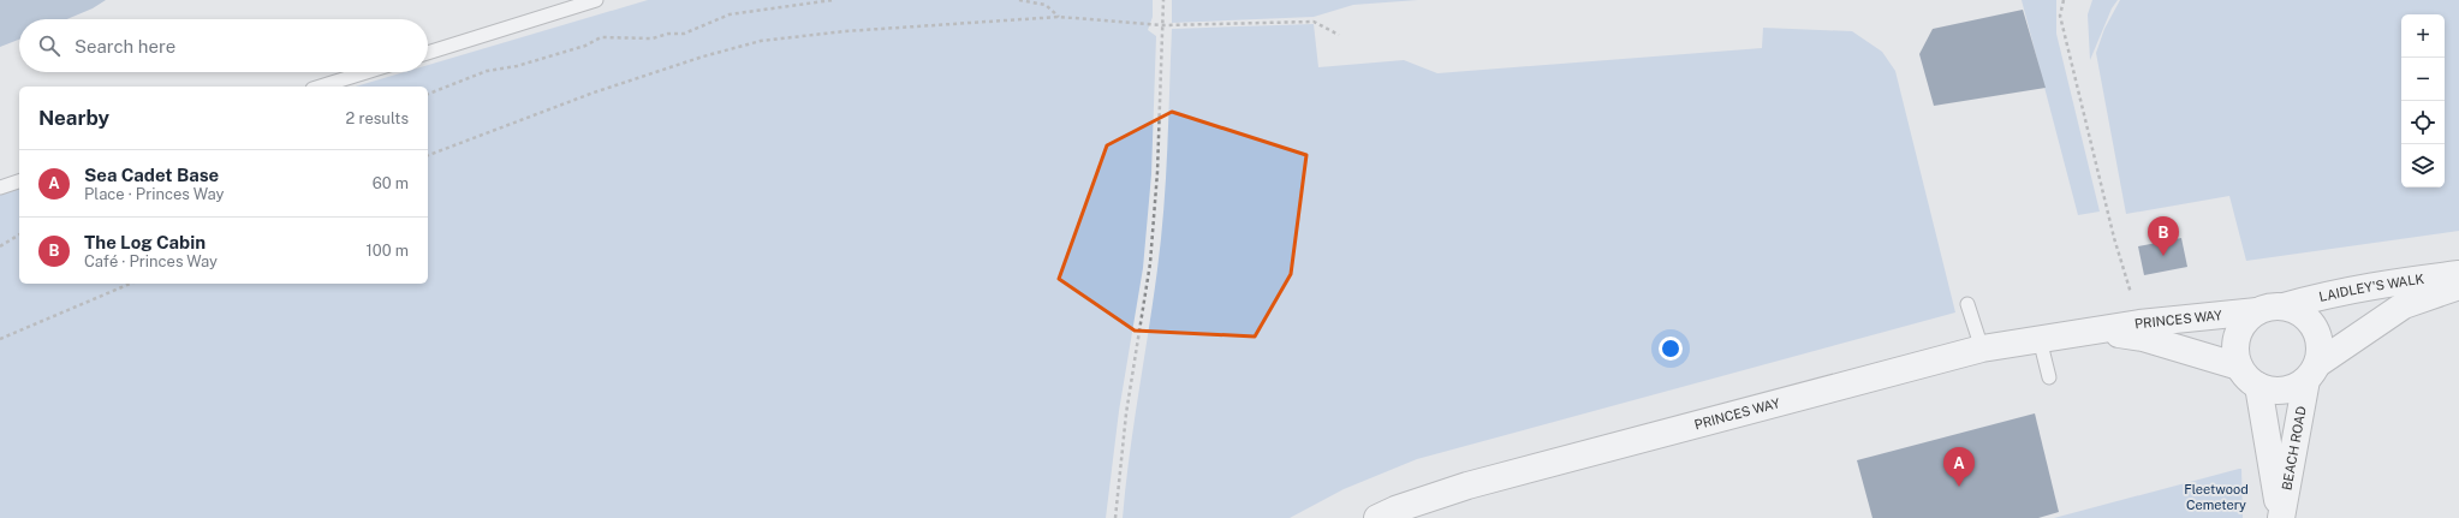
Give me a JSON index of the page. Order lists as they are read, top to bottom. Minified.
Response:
{"streets":{"street":["LAIDLEY'S WALK","PRINCES WAY","BEACH ROAD"]},"crossings":[["LAIDLEY'S WALK","PRINCES WAY"],["LAIDLEY'S WALK","BEACH ROAD"],["PRINCES WAY","BEACH ROAD"]],"parks":["Fleetwood Cemetery"],"page":{"map_buttons":["+","−"],"search":"Search here","heading":["Nearby","2 results"],"list":[{"mark":"A","name":"Sea Cadet Base","note":"Place · Princes Way","value":"60 m"},{"mark":"B","name":"The Log Cabin","note":"Café · Princes Way","value":"100 m"}],"pins":["B","A"]}}
